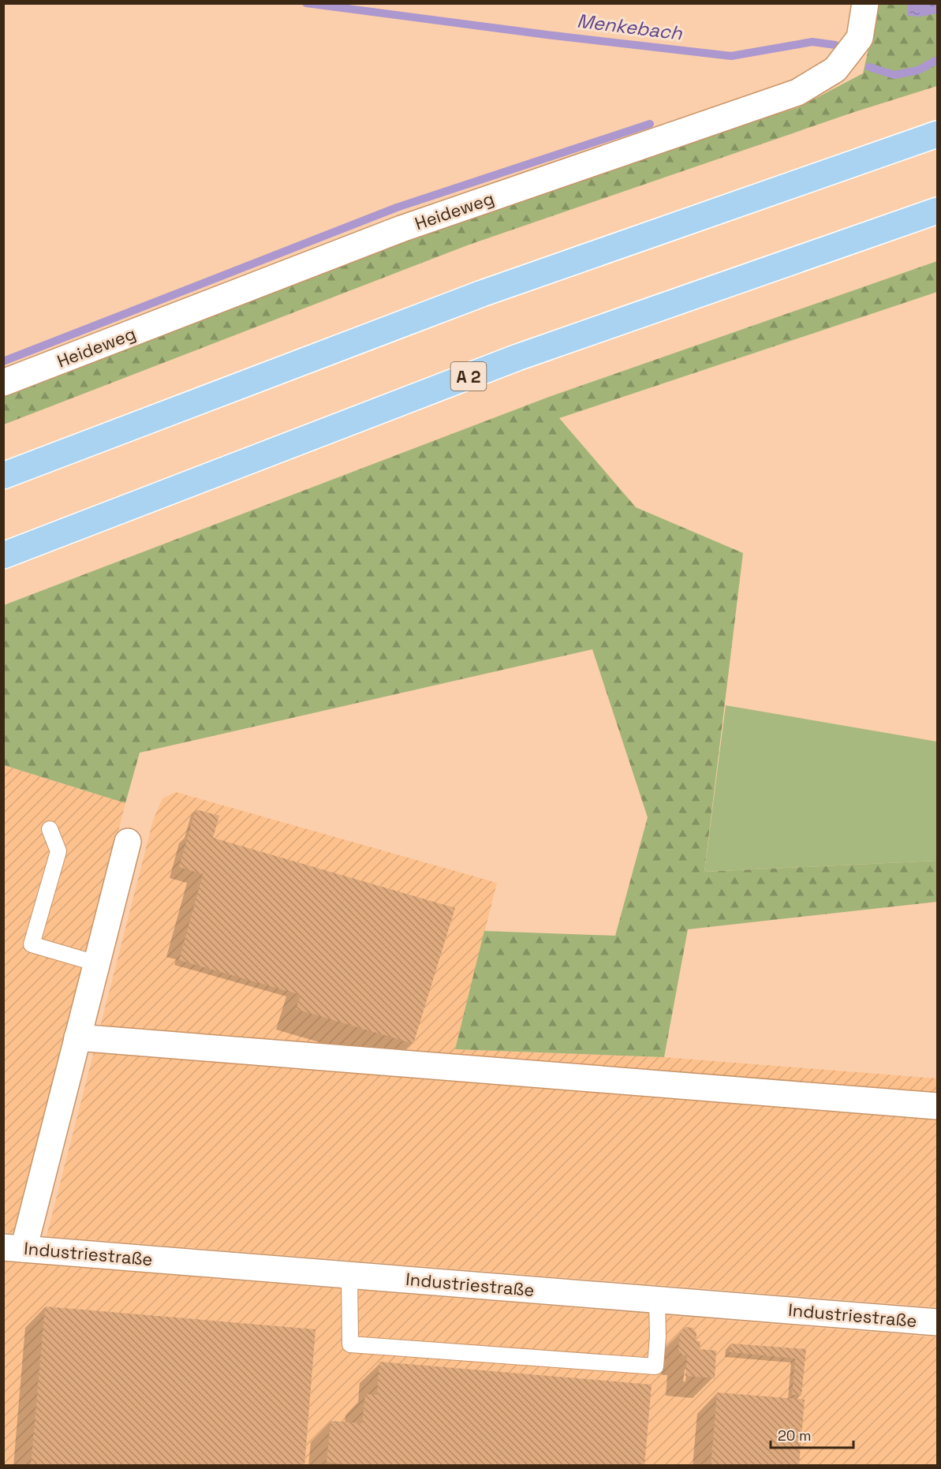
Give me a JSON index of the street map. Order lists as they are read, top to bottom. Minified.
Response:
{"streets":{"highway":["A 2"],"street":["Heideweg","Industriestraße"]},"water":["Menkebach"],"scale_bar":"20 m"}
